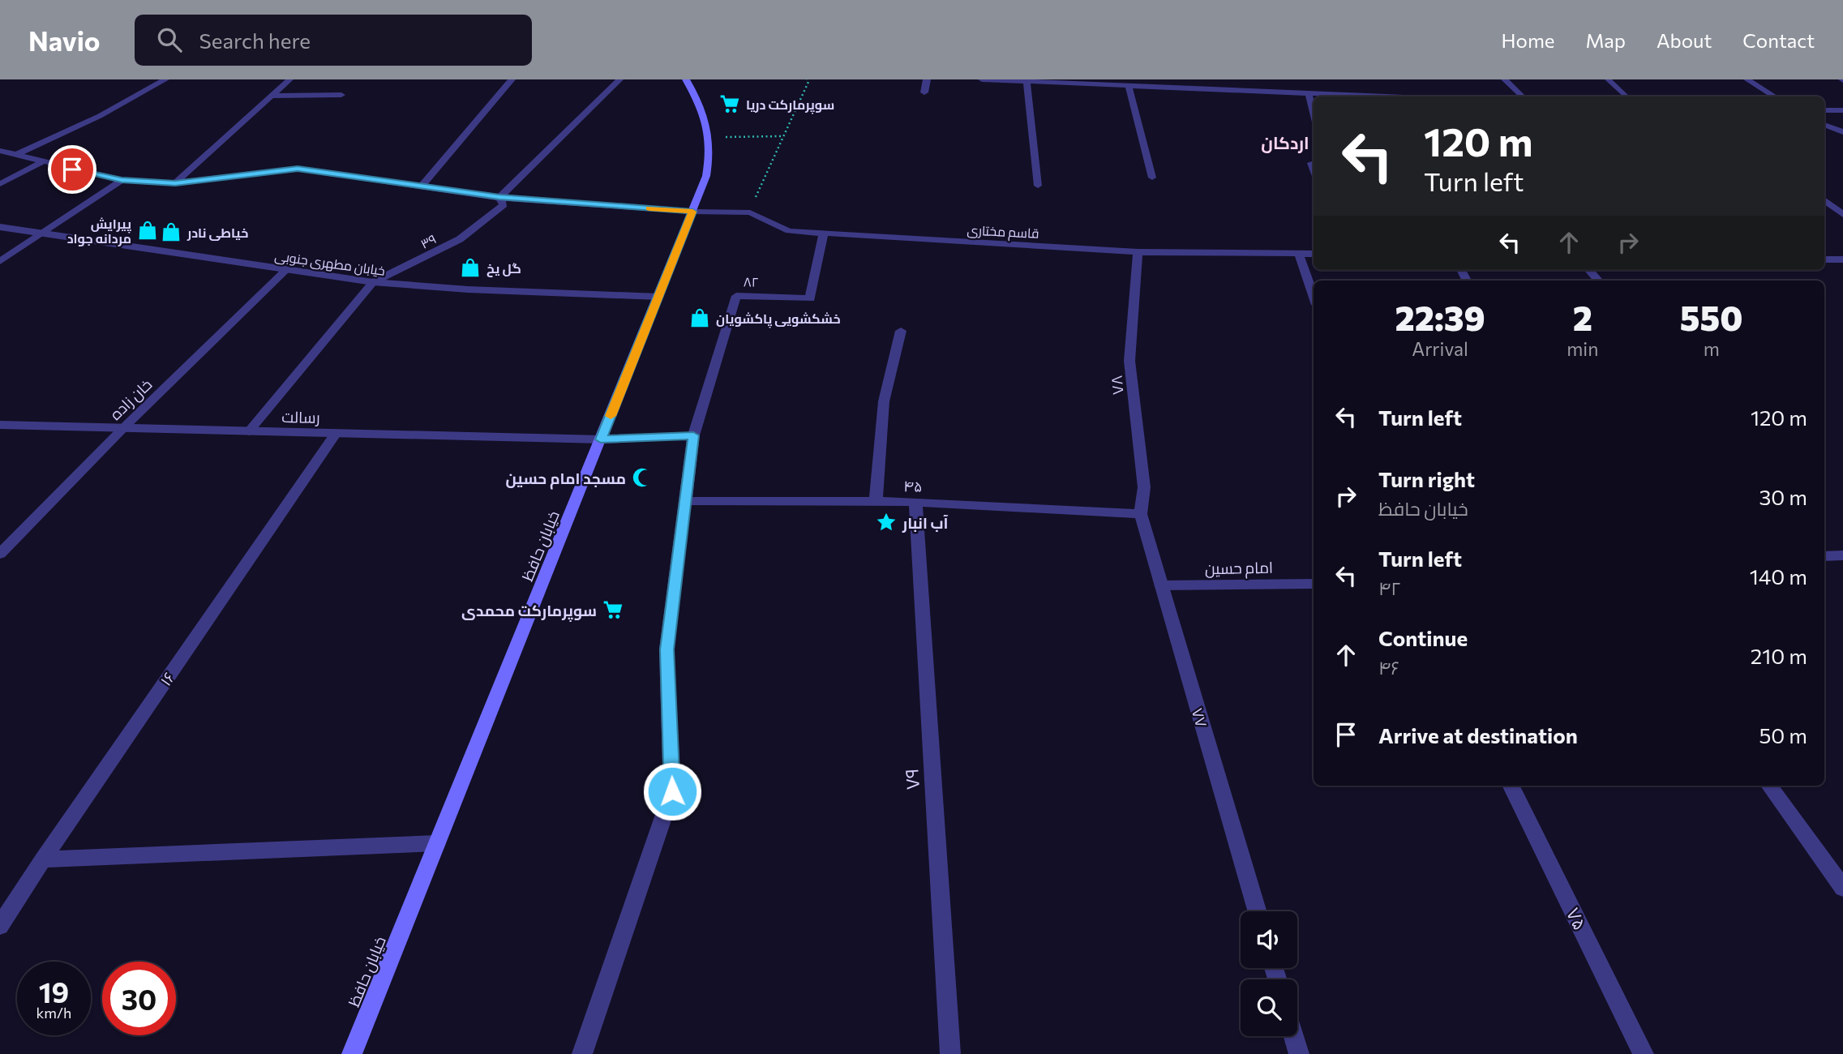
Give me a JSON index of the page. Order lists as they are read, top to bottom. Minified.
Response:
{"streets":{"main road":["خیابان حافظ"],"street":["قاسم مختاری","۳۹","خیابان مطهری جنوبی","۸۲","۷۸","خان زاده","رسالت","۴۵","امام حسین","۱۶","۷۷","۷۹","۷۵"]},"crossings":[["قاسم مختاری","۳۹"],["قاسم مختاری","۸۲"],["قاسم مختاری","۷۸"],["قاسم مختاری","خیابان حافظ"],["۳۹","خیابان مطهری جنوبی"],["۳۹","رسالت"],["خیابان مطهری جنوبی","خان زاده"],["خیابان مطهری جنوبی","خیابان حافظ"],["۸۲","رسالت"],["۷۸","۴۵"],["۷۸","۷۷"],["خان زاده","رسالت"],["رسالت","خیابان حافظ"],["رسالت","۱۶"],["۴۵","۷۷"],["۴۵","۷۹"],["امام حسین","۷۷"]],"districts":["اردکان"],"places":{"supermarket":["سوپرمارکت دریا","سوپرمارکت محمدی"],"shop":["پیرایش مردانه جواد","خیاطی نادر","گل یخ","خشکشویی پاکشویان"],"mosque":["مسجد امام حسین"],"place":["آب انبار"]},"page":{"header":"Navio","search":"Search here","nav":["Home","Map","About","Contact"],"turn":["120 m","Turn left"],"eta":["22:39","Arrival","2","min","550","m"],"list":[{"name":"Turn left","value":"120 m"},{"name":"Turn right","note":"خیابان حافظ","value":"30 m"},{"name":"Turn left","note":"۴۲","value":"140 m"},{"name":"Continue","note":"۴۶","value":"210 m"},{"name":"Arrive at destination","value":"50 m"}],"speed":"19 km/h","limit":"30"}}
